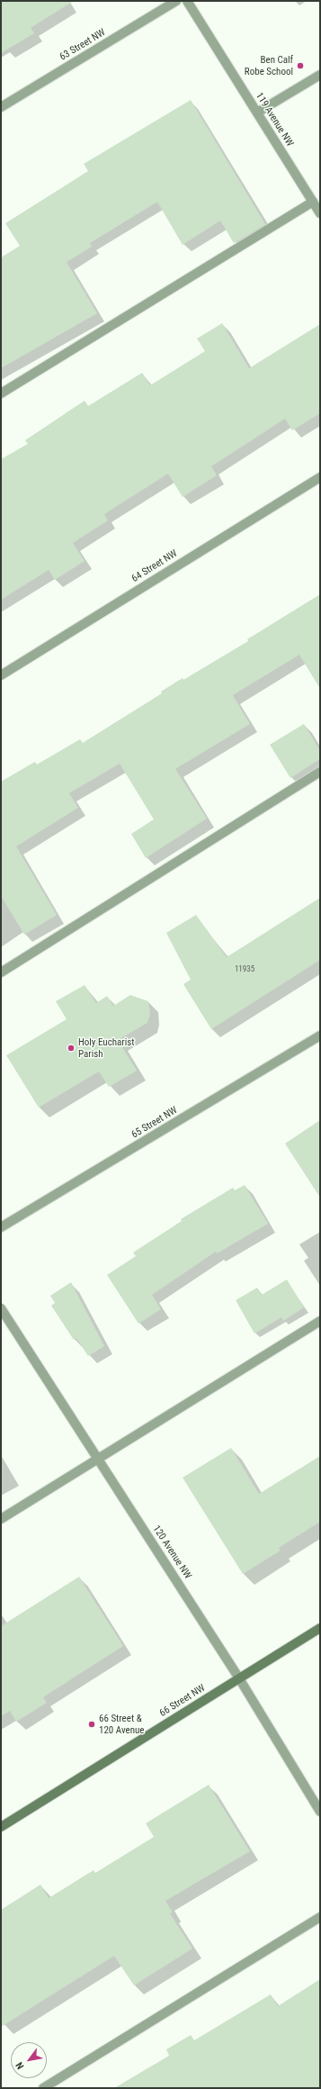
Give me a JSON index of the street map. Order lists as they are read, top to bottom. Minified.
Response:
{"streets":{"main road":["66 Street NW"],"street":["63 Street NW","119 Avenue NW","64 Street NW","65 Street NW","120 Avenue NW"]},"crossings":[["120 Avenue NW","66 Street NW"]],"places":["Ben Calf Robe School","Holy Eucharist Parish","66 Street & 120 Avenue"],"house_numbers":["11935"],"north":"bottom left"}
